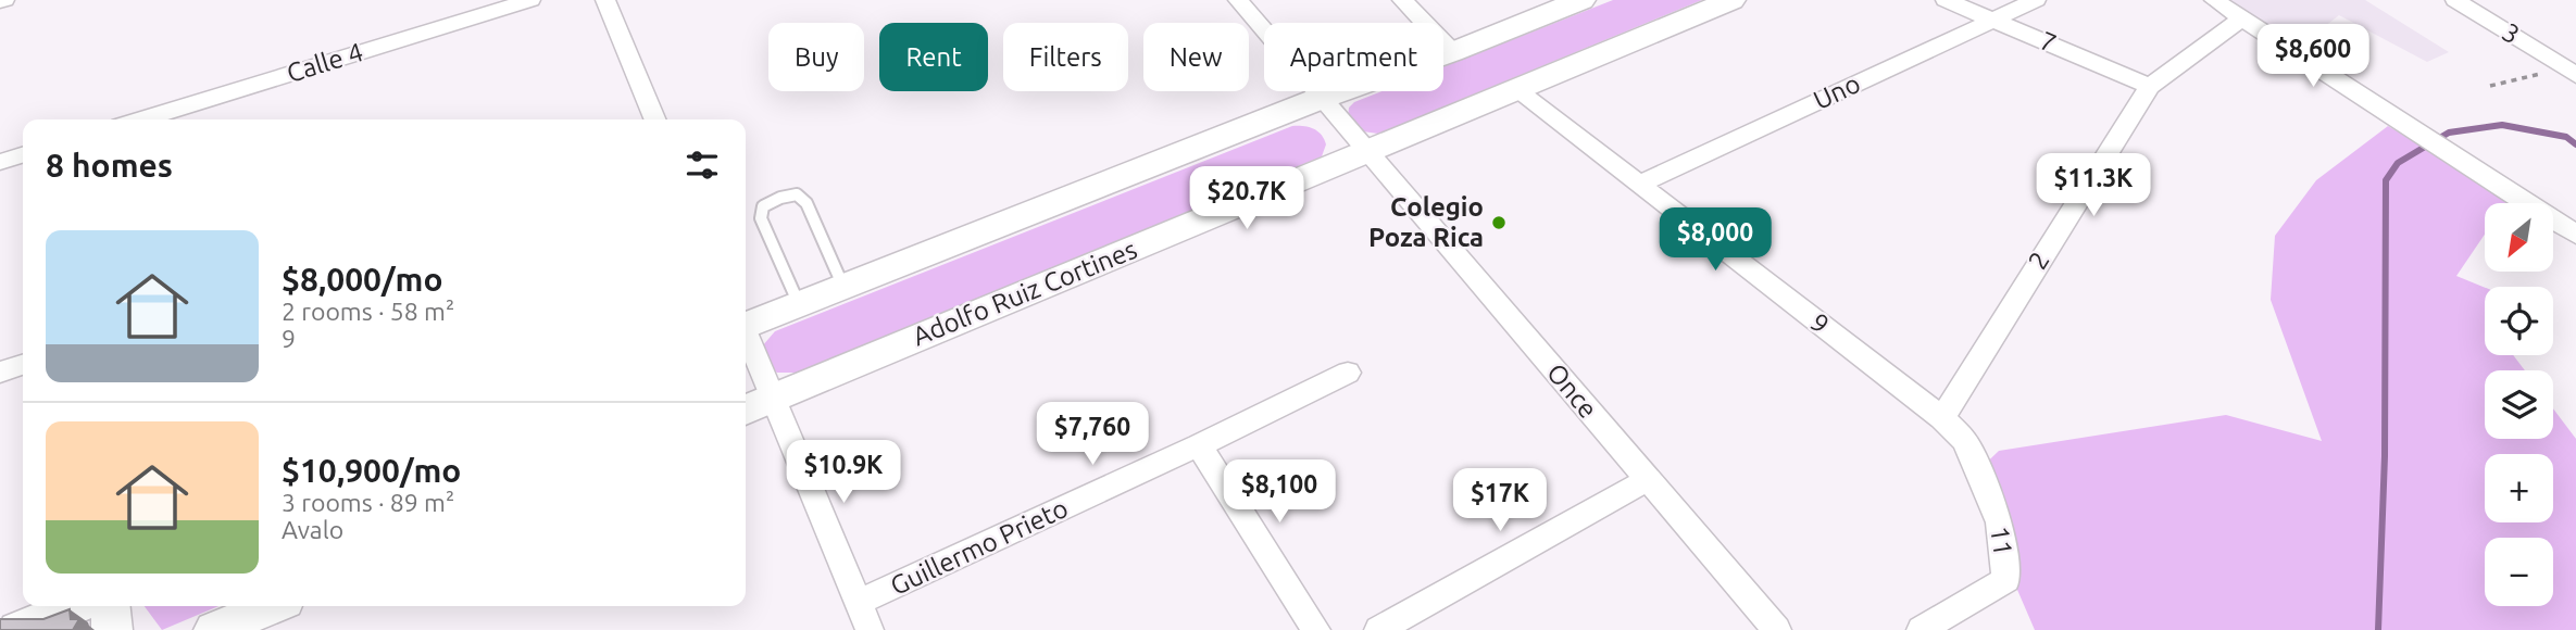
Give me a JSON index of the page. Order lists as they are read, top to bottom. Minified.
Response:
{"streets":{"main road":["Adolfo Ruiz Cortines"],"street":["3","7","Calle 4","Uno","2","9","Once","11","Guillermo Prieto"]},"crossings":[["7","Uno"],["7","2"],["Uno","9"],["2","9"],["2","11"],["Adolfo Ruiz Cortines","9"],["Adolfo Ruiz Cortines","Once"],["9","11"]],"places":["Colegio Poza Rica"],"north":"bottom left","page":{"chip":["Buy","Rent","Filters","New","Apartment"],"price":["$8,600","$11.3K","$20.7K","$8,000","$7,760","$10.9K","$8,100","$17K"],"heading":"8 homes","map_buttons":["+","−"],"list":[{"name":"$8,000/mo","note":"2 rooms · 58 m² · 9"},{"name":"$10,900/mo","note":"3 rooms · 89 m² · Avalo"}]}}
